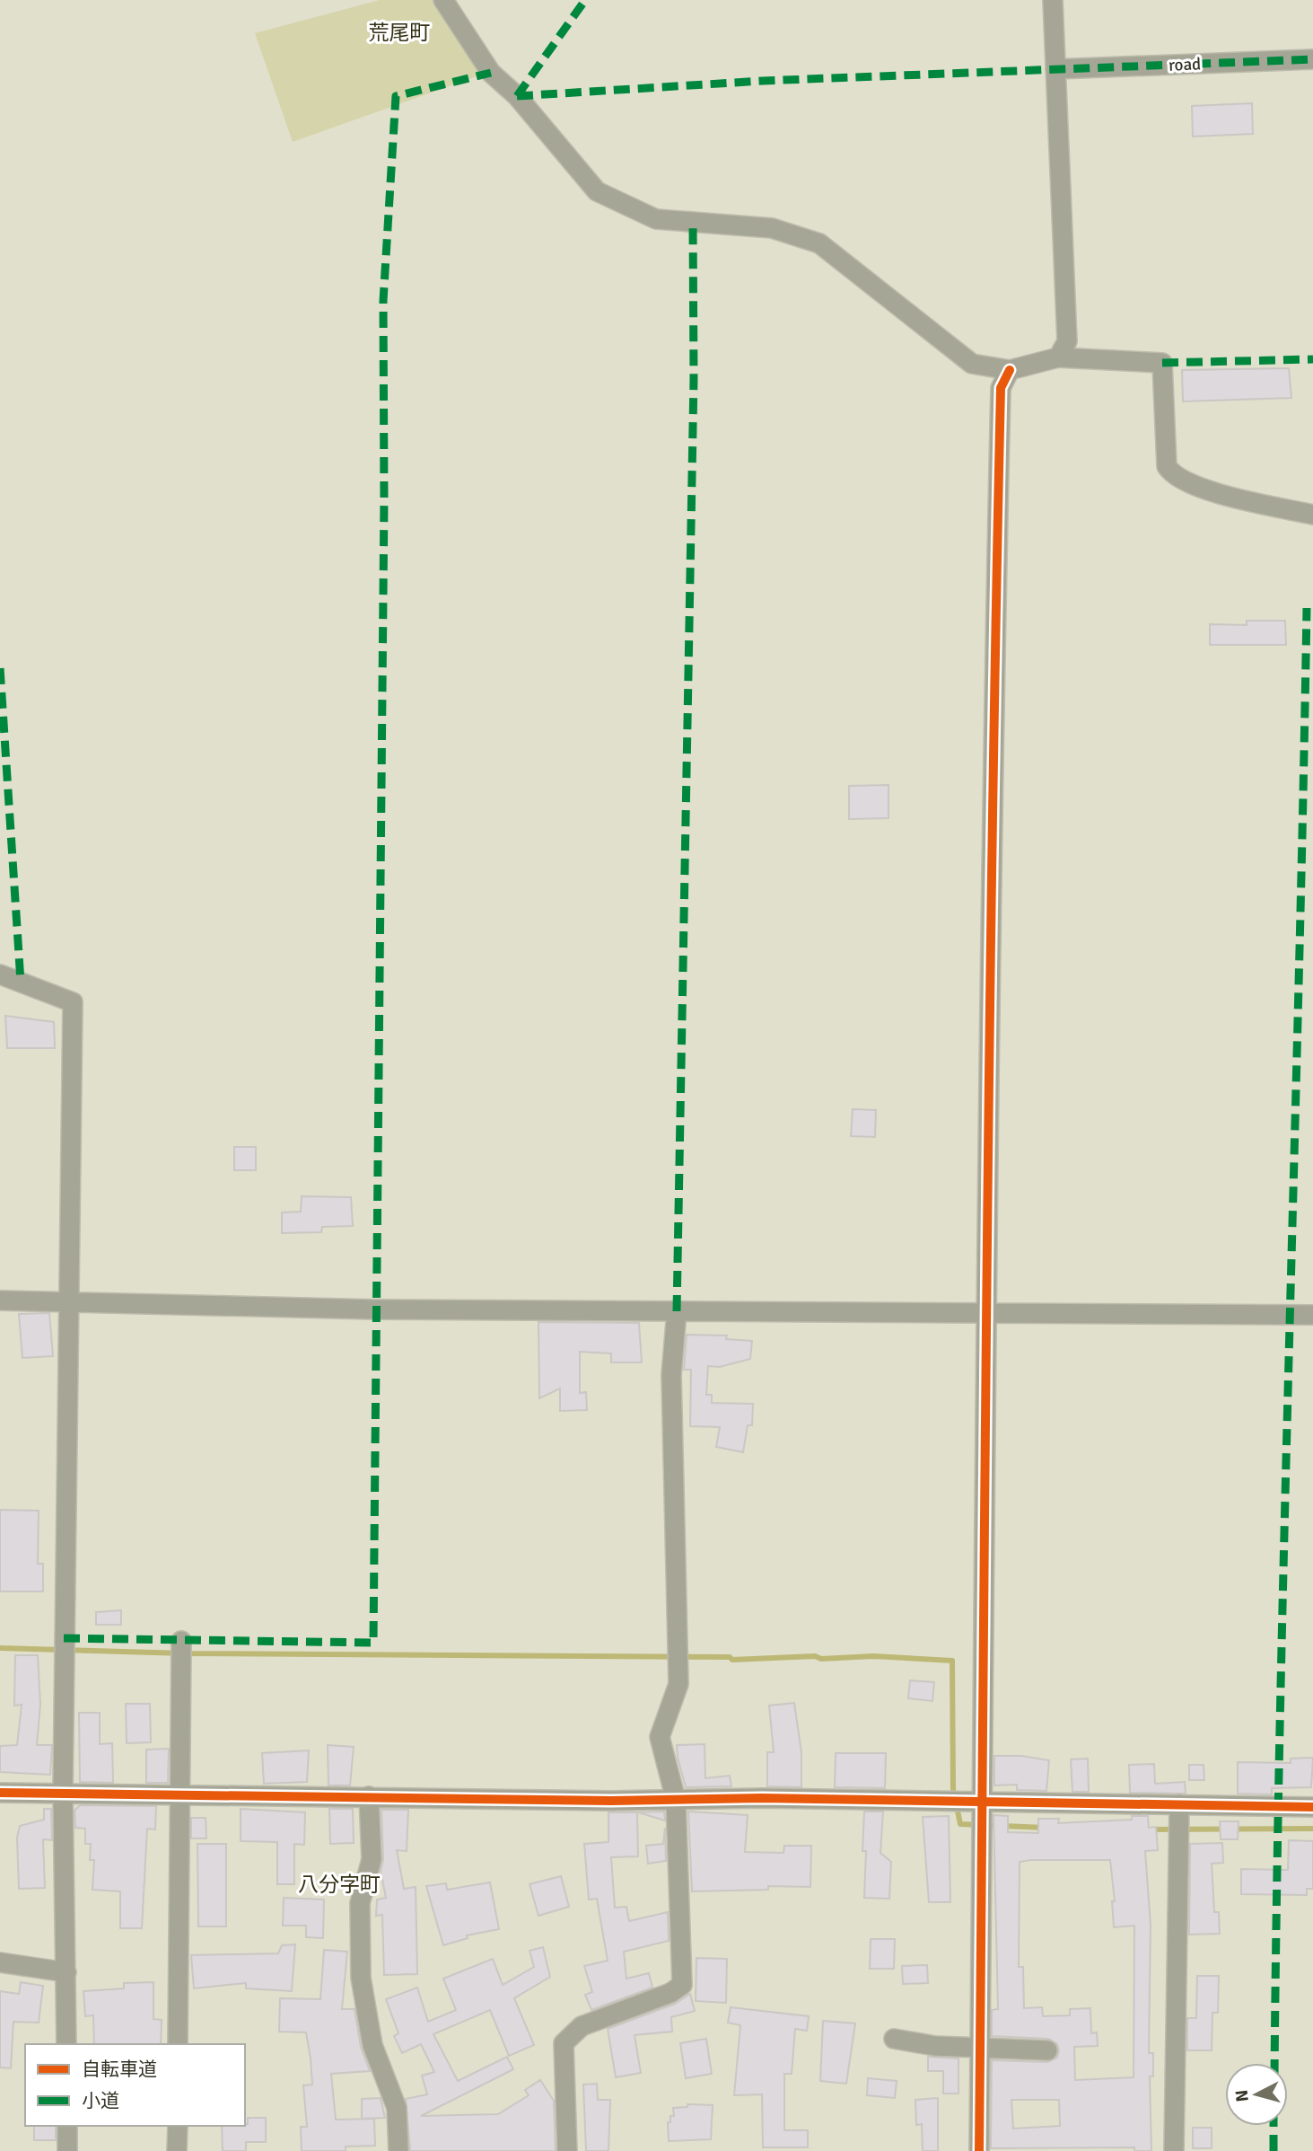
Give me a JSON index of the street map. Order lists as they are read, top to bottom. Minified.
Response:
{"streets":{"street":["road"]},"districts":["荒尾町","八分字町"],"legend":["自転車道","小道"],"north":"left"}
